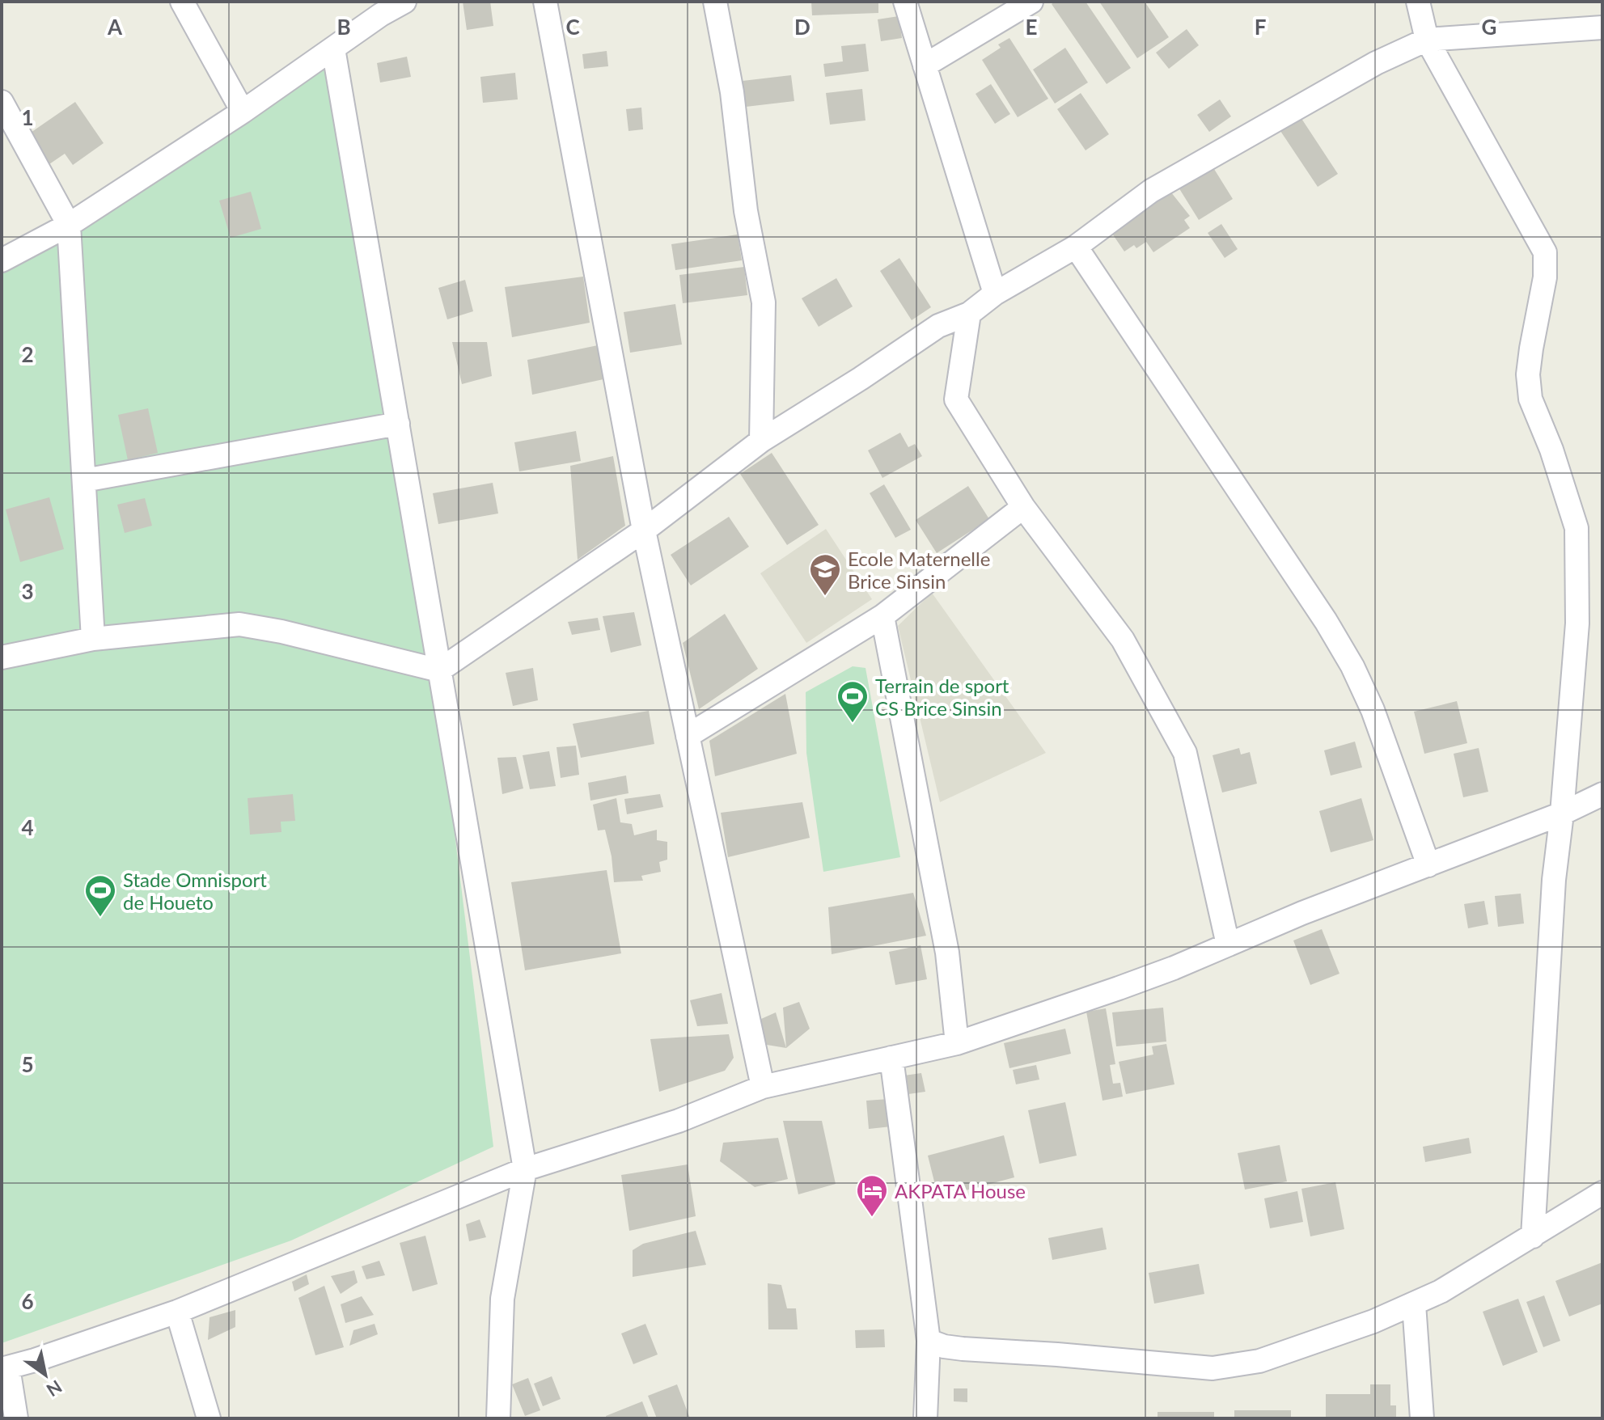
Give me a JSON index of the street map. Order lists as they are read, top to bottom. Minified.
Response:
{"places":{"school or university":["Ecole Maternelle Brice Sinsin"],"sports":["Terrain de sport CS Brice Sinsin","Stade Omnisport de Houeto"],"hotel":["AKPATA House"]},"north":"bottom right","grid":{"columns":["A","B","C","D","E","F","G"],"rows":["1","2","3","4","5","6"]}}
